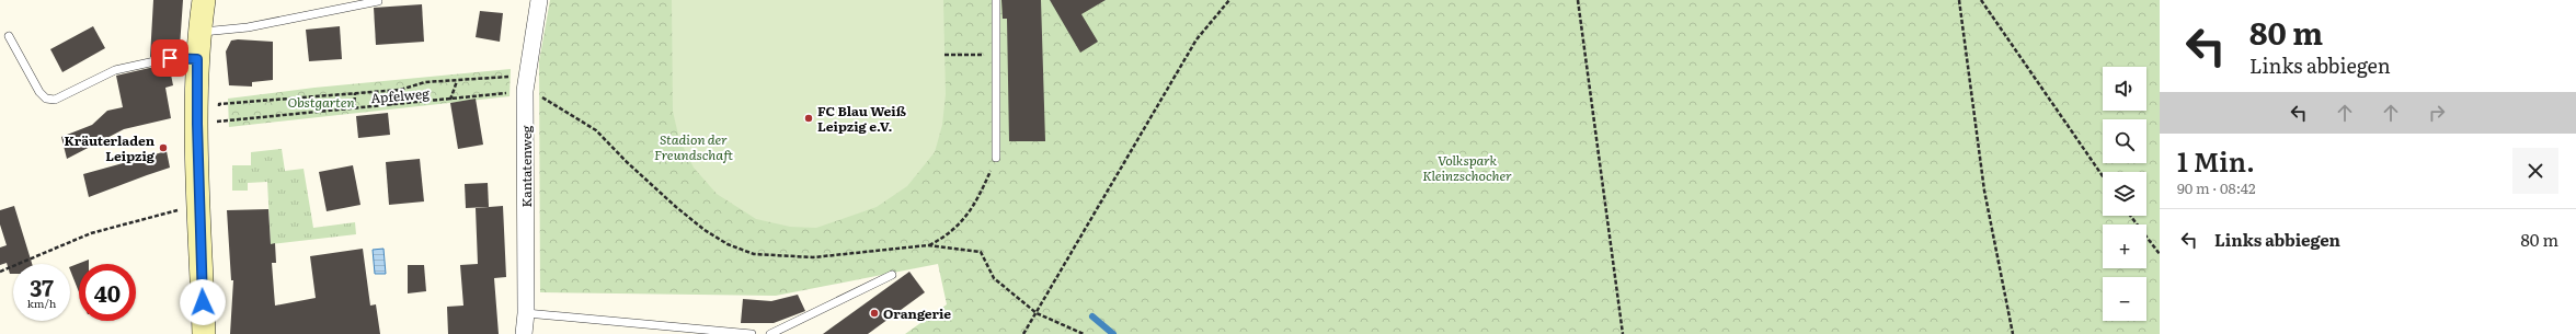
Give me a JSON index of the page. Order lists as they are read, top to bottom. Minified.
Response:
{"streets":{"street":["Kantatenweg"],"path":["Apfelweg"]},"crossings":[["Apfelweg","Kantatenweg"]],"parks":["Obstgarten","Stadion der Freundschaft","Volkspark Kleinzschocher"],"places":["FC Blau Weiß Leipzig e.V.","Kräuterladen Leipzig","Orangerie"],"page":{"turn":["80 m","Links abbiegen"],"map_buttons":["+","−"],"heading":["1 Min.","90 m · 08:42"],"list":[{"name":"Links abbiegen","value":"80 m"}],"speed":"37 km/h","limit":"40"}}
